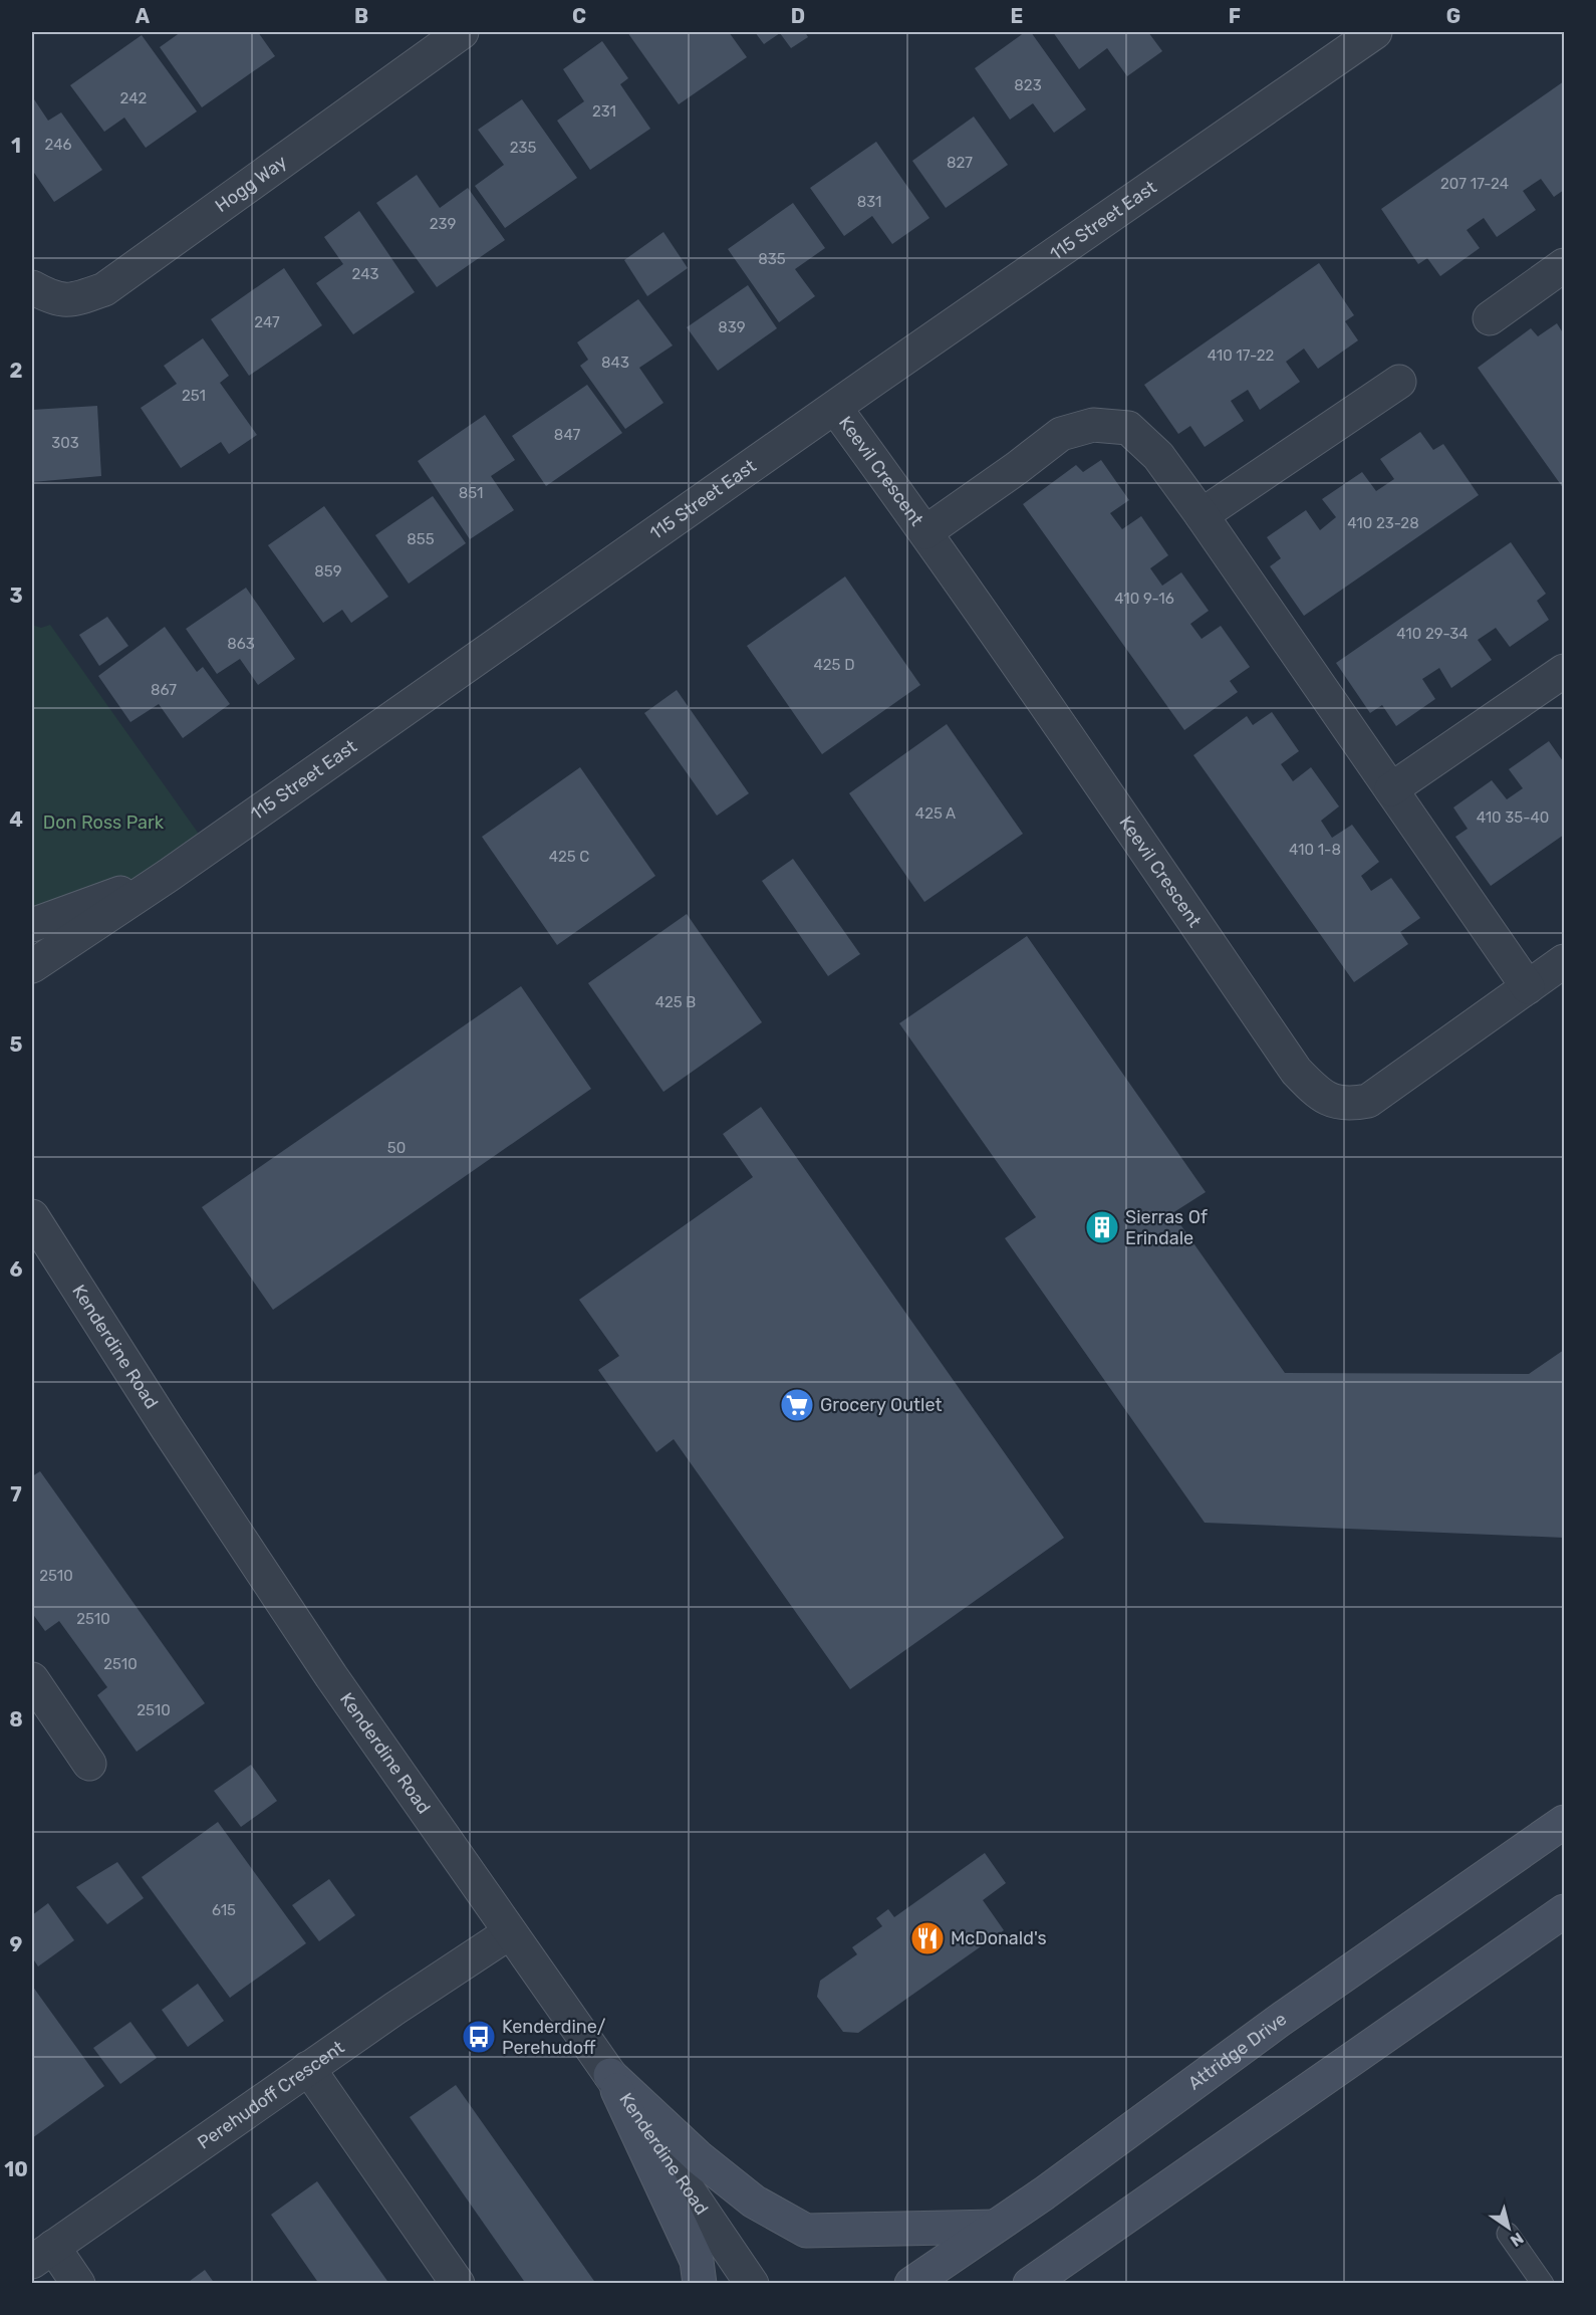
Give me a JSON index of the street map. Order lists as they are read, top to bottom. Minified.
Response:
{"streets":{"main road":["Attridge Drive"],"street":["Hogg Way","115 Street East","Keevil Crescent","Kenderdine Road","Perehudoff Crescent"]},"crossings":[["115 Street East","Keevil Crescent"],["Kenderdine Road","Perehudoff Crescent"]],"parks":["Don Ross Park"],"places":{"building":["Sierras Of Erindale"],"supermarket":["Grocery Outlet"],"restaurant":["McDonald's"],"bus stop":["Kenderdine/ Perehudoff"]},"house_numbers":["823","242","231","246","235","827","207 17-24","831","239","835","243","247","839","410 17-22","843","251","847","303","851","410 23-28","855","859","410 9-16","410 29-34","863","425 D","867","425 A","410 35-40","410 1-8","425 C","425 B","50","2510","2510","2510","2510","615"],"north":"bottom right","grid":{"columns":["A","B","C","D","E","F","G"],"rows":["1","2","3","4","5","6","7","8","9","10"]}}
